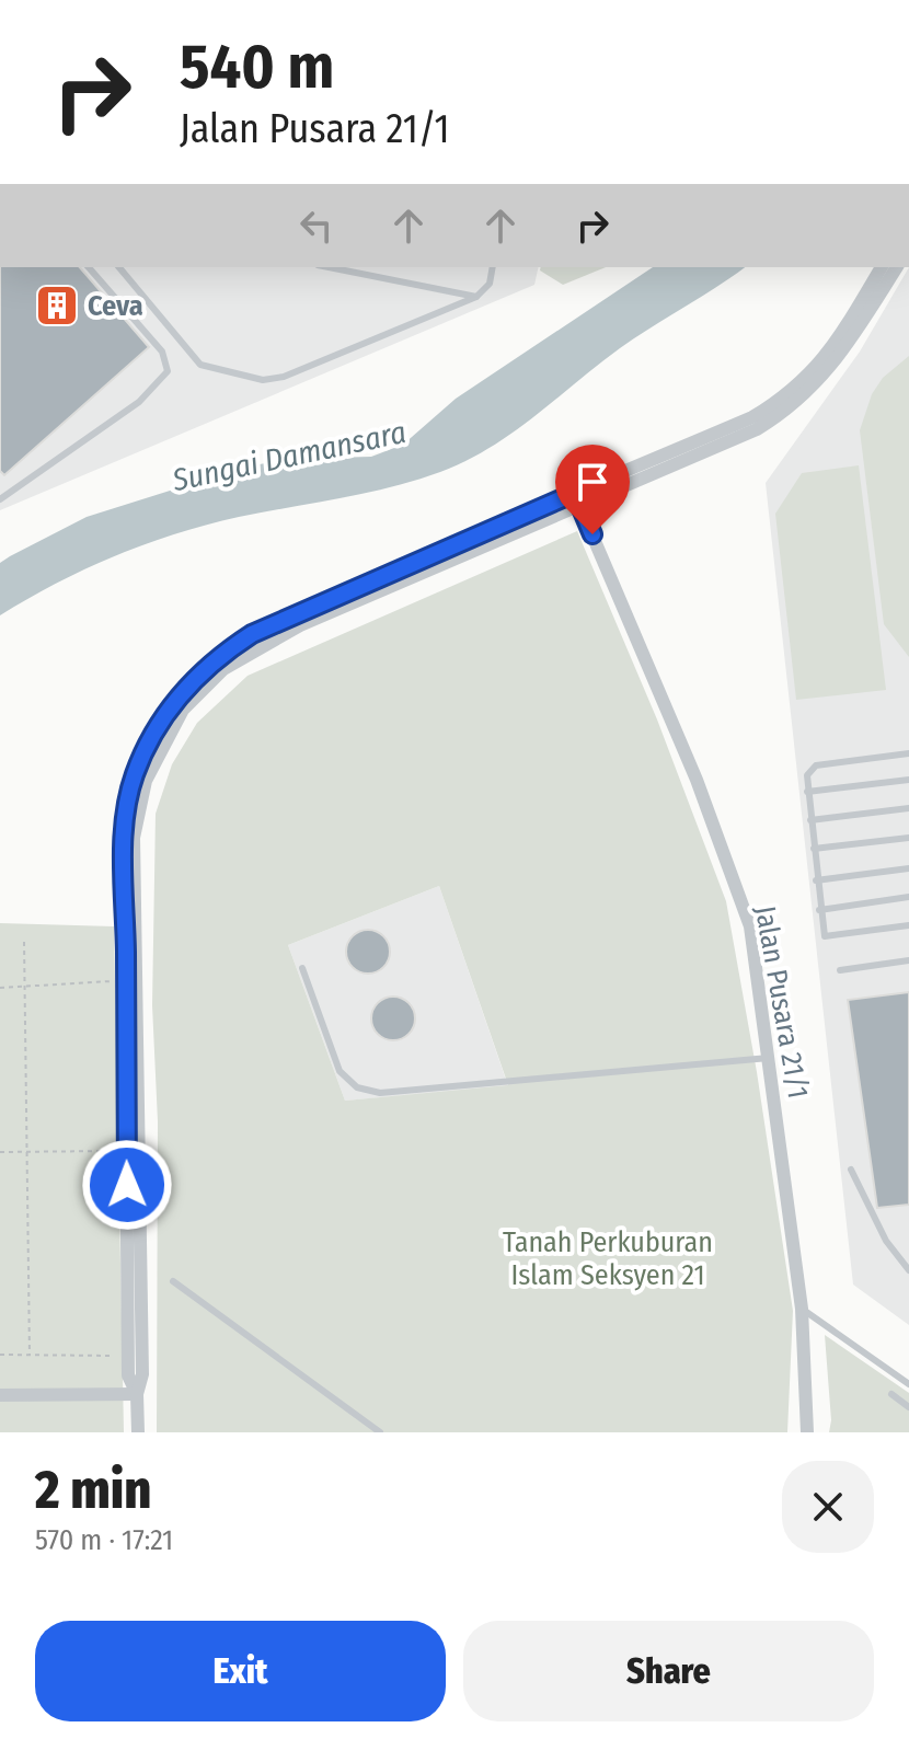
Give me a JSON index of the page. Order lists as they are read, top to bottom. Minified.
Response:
{"streets":{"street":["Jalan Pusara 21/1"]},"water":["Sungai Damansara"],"parks":["Tanah Perkuburan Islam Seksyen 21"],"places":{"building":["Ceva"]},"page":{"turn":["540 m","Jalan Pusara 21/1"],"heading":["2 min","570 m · 17:21"],"buttons":["Exit","Share"]}}
